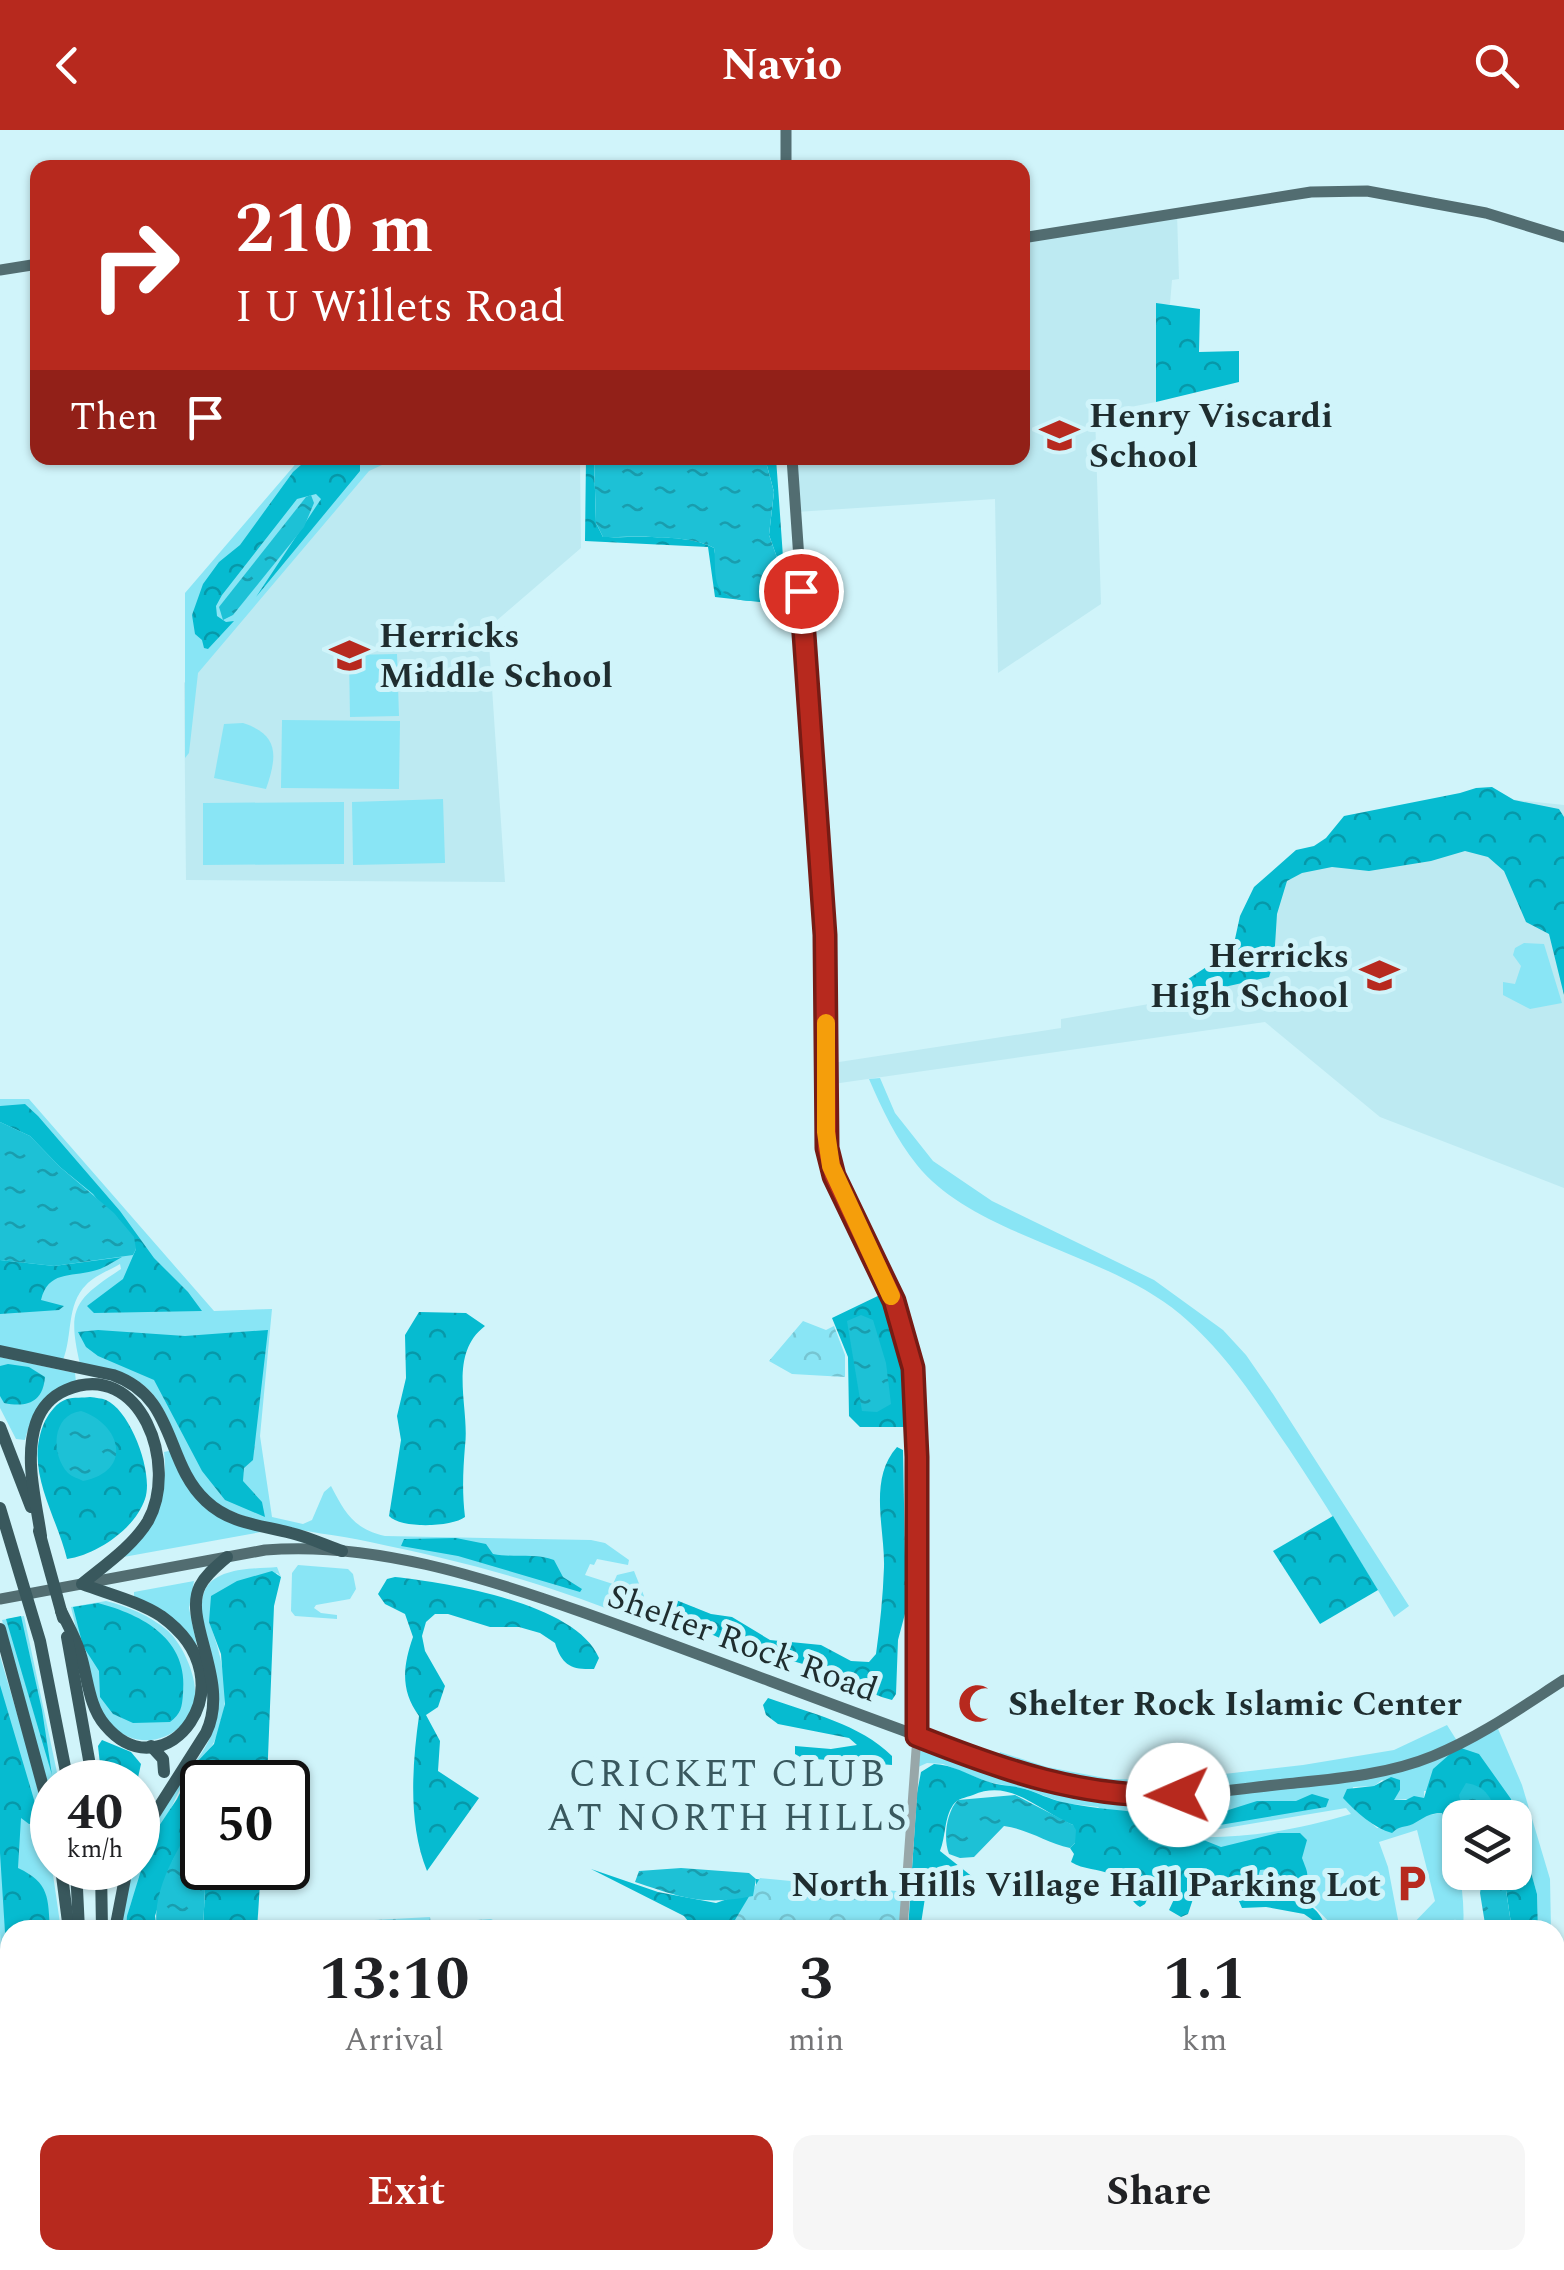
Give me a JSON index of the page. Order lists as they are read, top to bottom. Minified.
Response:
{"streets":{"main road":["Shelter Rock Road"]},"districts":["CRICKET CLUB AT NORTH HILLS"],"places":{"school or university":["Henry Viscardi School","Herricks Middle School","Herricks High School"],"mosque":["Shelter Rock Islamic Center"],"parking":["North Hills Village Hall Parking Lot"]},"page":{"header":"Navio","turn":["210 m","I U Willets Road"],"then":"Then","speed":"40 km/h","limit":"50","eta":["13:10","Arrival","3","min","1.1","km"],"buttons":["Exit","Share"]}}
